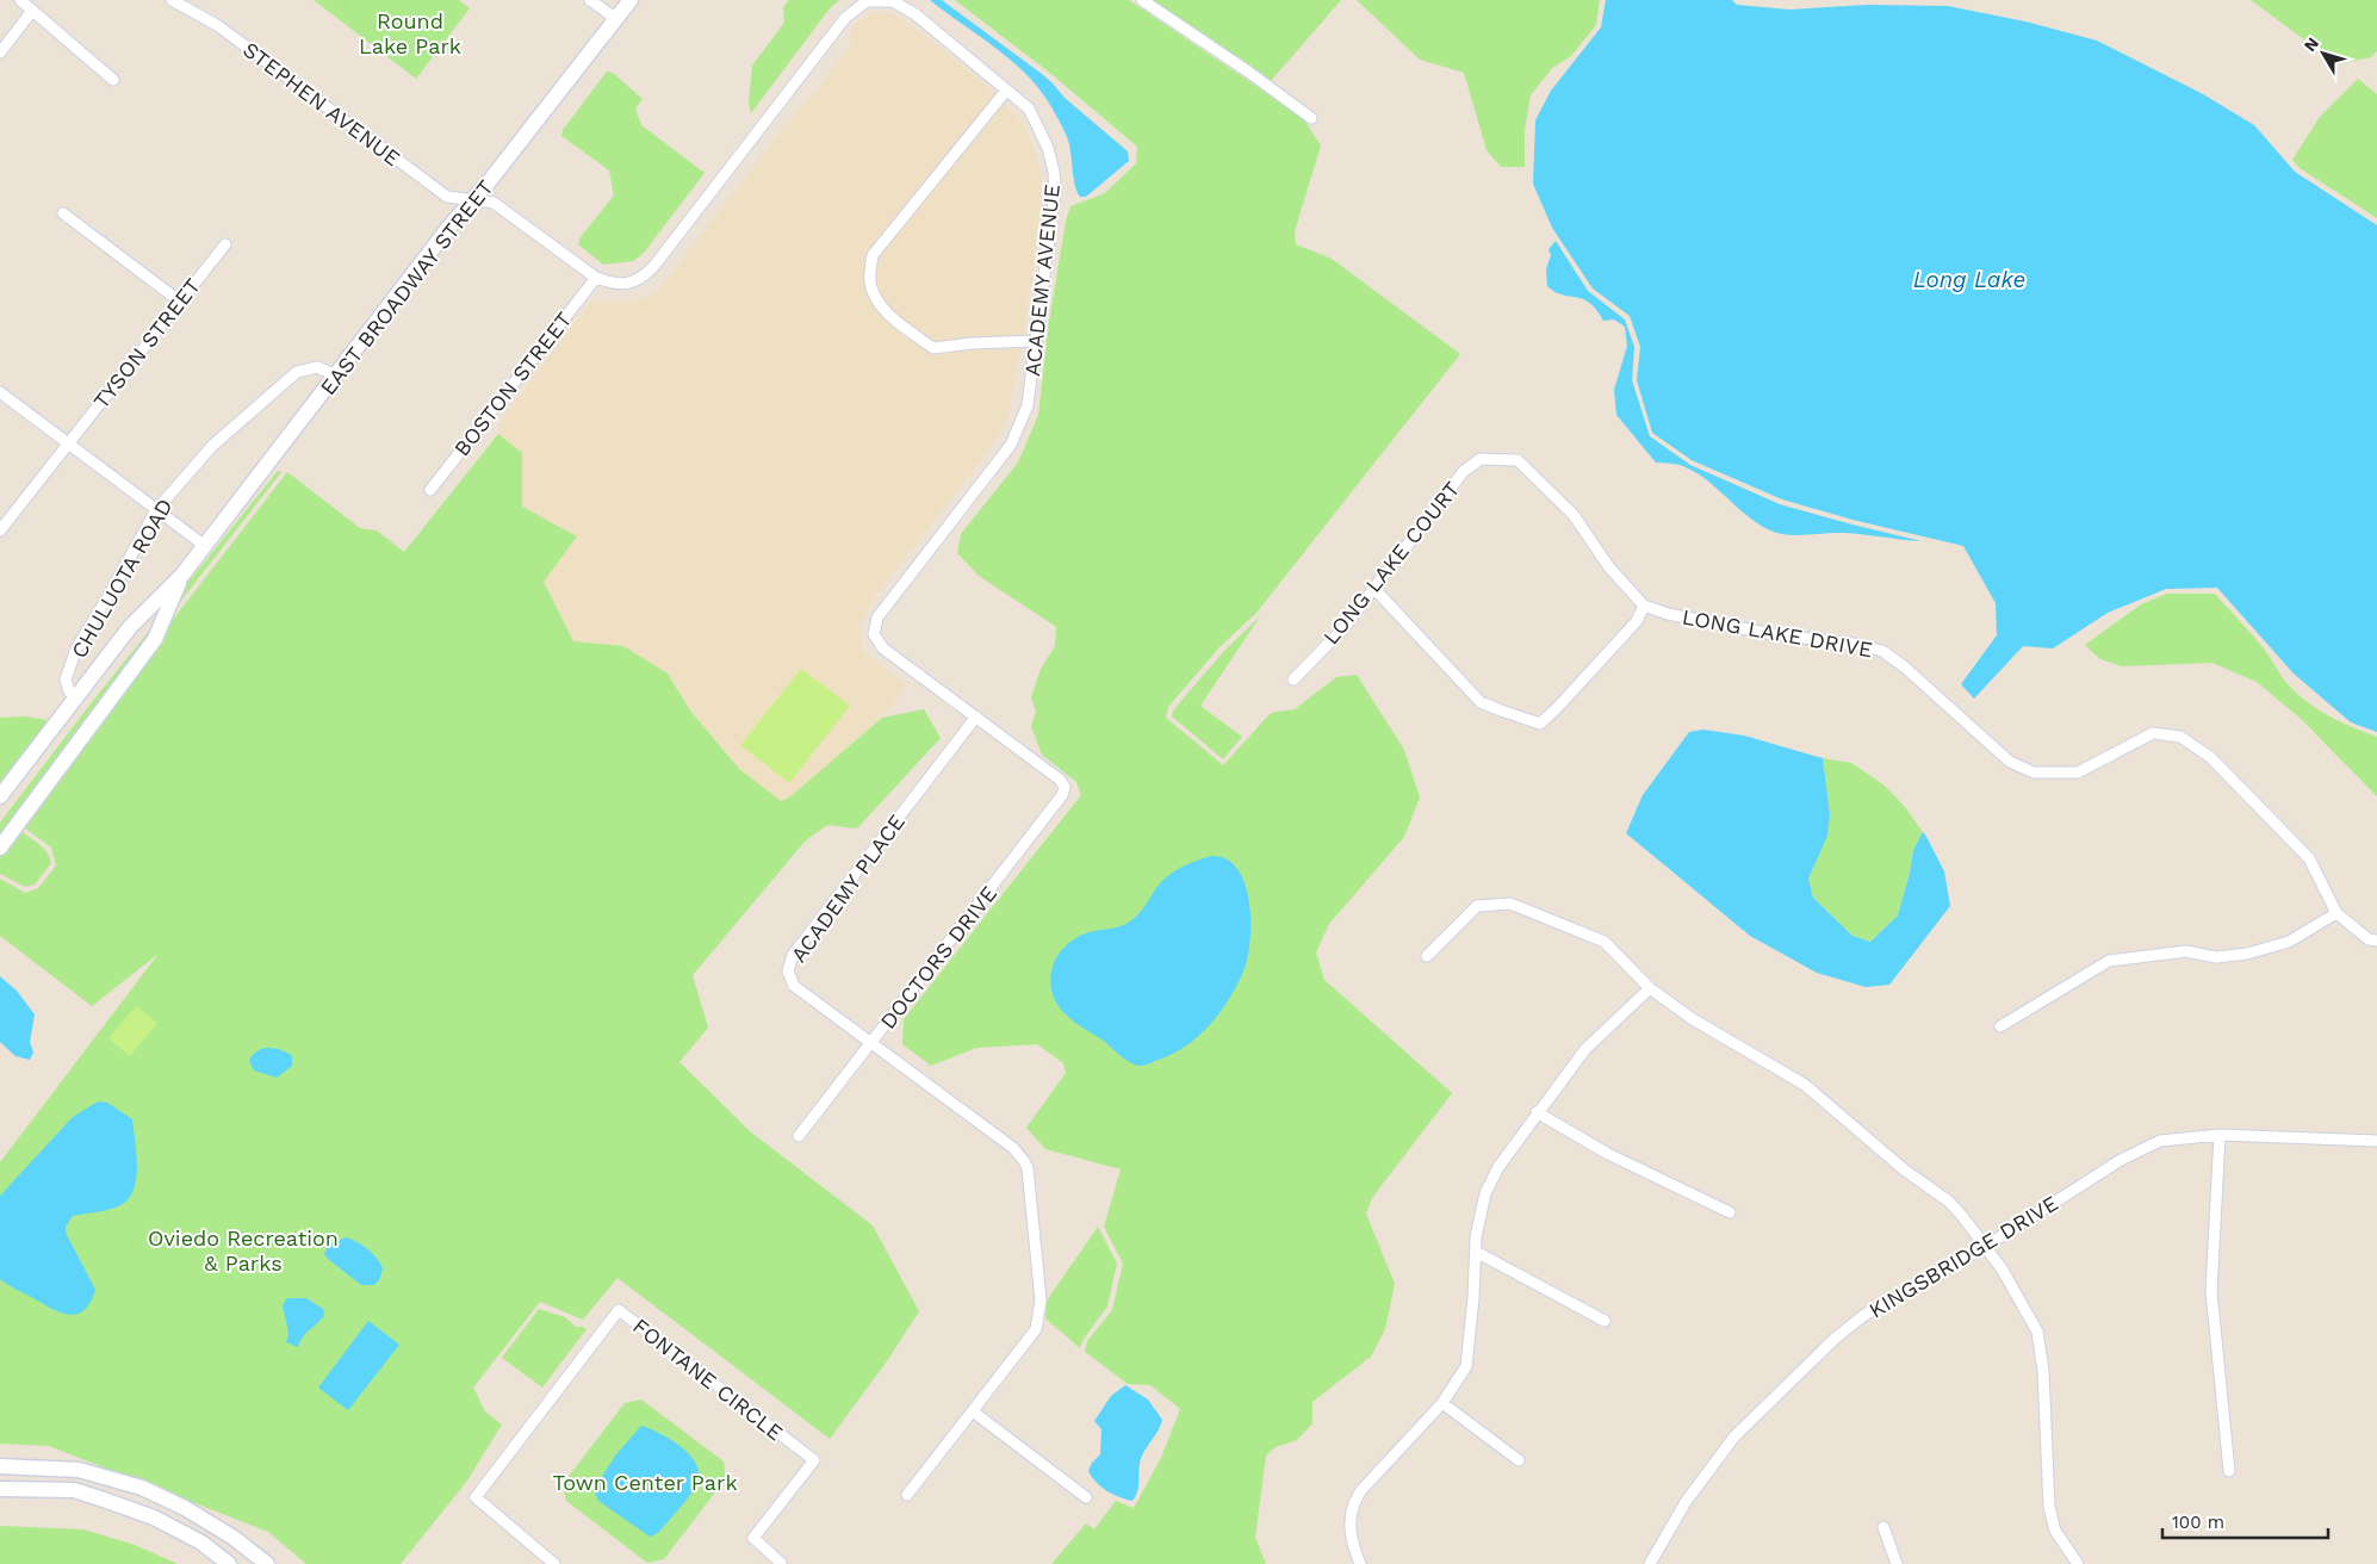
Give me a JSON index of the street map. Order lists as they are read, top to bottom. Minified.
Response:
{"streets":{"main road":["EAST BROADWAY STREET"],"street":["STEPHEN AVENUE","ACADEMY AVENUE","TYSON STREET","BOSTON STREET","LONG LAKE COURT","CHULUOTA ROAD","LONG LAKE DRIVE","ACADEMY PLACE","DOCTORS DRIVE","KINGSBRIDGE DRIVE","FONTANE CIRCLE"]},"crossings":[["STEPHEN AVENUE","ACADEMY AVENUE"],["STEPHEN AVENUE","EAST BROADWAY STREET"],["ACADEMY AVENUE","EAST BROADWAY STREET"],["ACADEMY AVENUE","BOSTON STREET"],["ACADEMY AVENUE","ACADEMY PLACE"],["ACADEMY AVENUE","DOCTORS DRIVE"],["EAST BROADWAY STREET","CHULUOTA ROAD"],["LONG LAKE COURT","LONG LAKE DRIVE"],["ACADEMY PLACE","DOCTORS DRIVE"]],"water":["Long Lake"],"parks":["Round Lake Park","Oviedo Recreation & Parks","Town Center Park"],"scale_bar":"100 m","north":"top left"}
